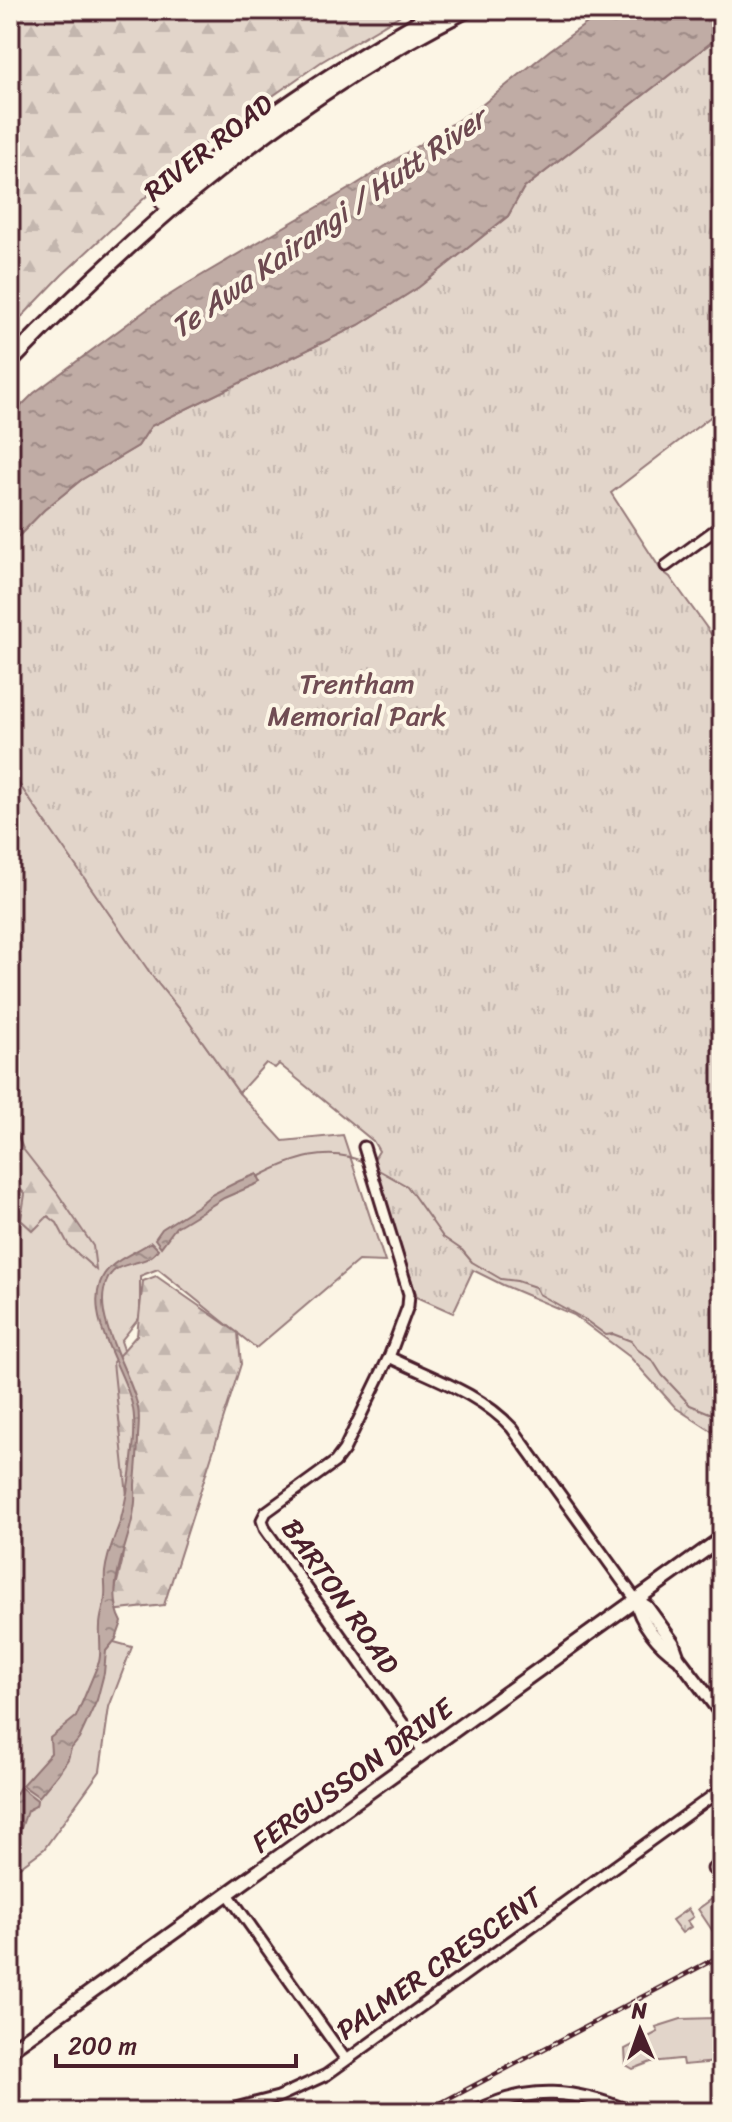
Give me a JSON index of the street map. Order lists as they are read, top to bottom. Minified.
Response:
{"streets":{"highway":["RIVER ROAD"],"main road":["FERGUSSON DRIVE"],"street":["BARTON ROAD","PALMER CRESCENT"]},"crossings":[["BARTON ROAD","FERGUSSON DRIVE"],["FERGUSSON DRIVE","PALMER CRESCENT"]],"water":["Te Awa Kairangi / Hutt River"],"parks":["Trentham Memorial Park"],"scale_bar":"200 m","north":"top"}
